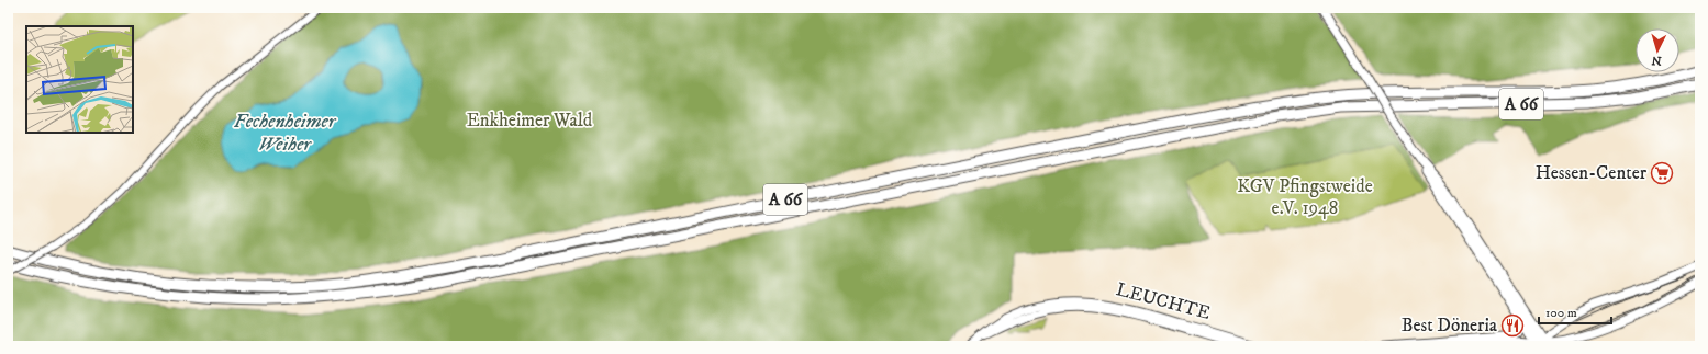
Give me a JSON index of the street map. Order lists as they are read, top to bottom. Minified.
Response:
{"streets":{"highway":["A 66"],"street":["LEUCHTE"]},"water":["Fechenheimer Weiher"],"parks":["Enkheimer Wald","KGV Pfingstweide e.V. 1948"],"places":{"supermarket":["Hessen-Center"],"restaurant":["Best Döneria"]},"scale_bar":"100 m","north":"bottom"}
